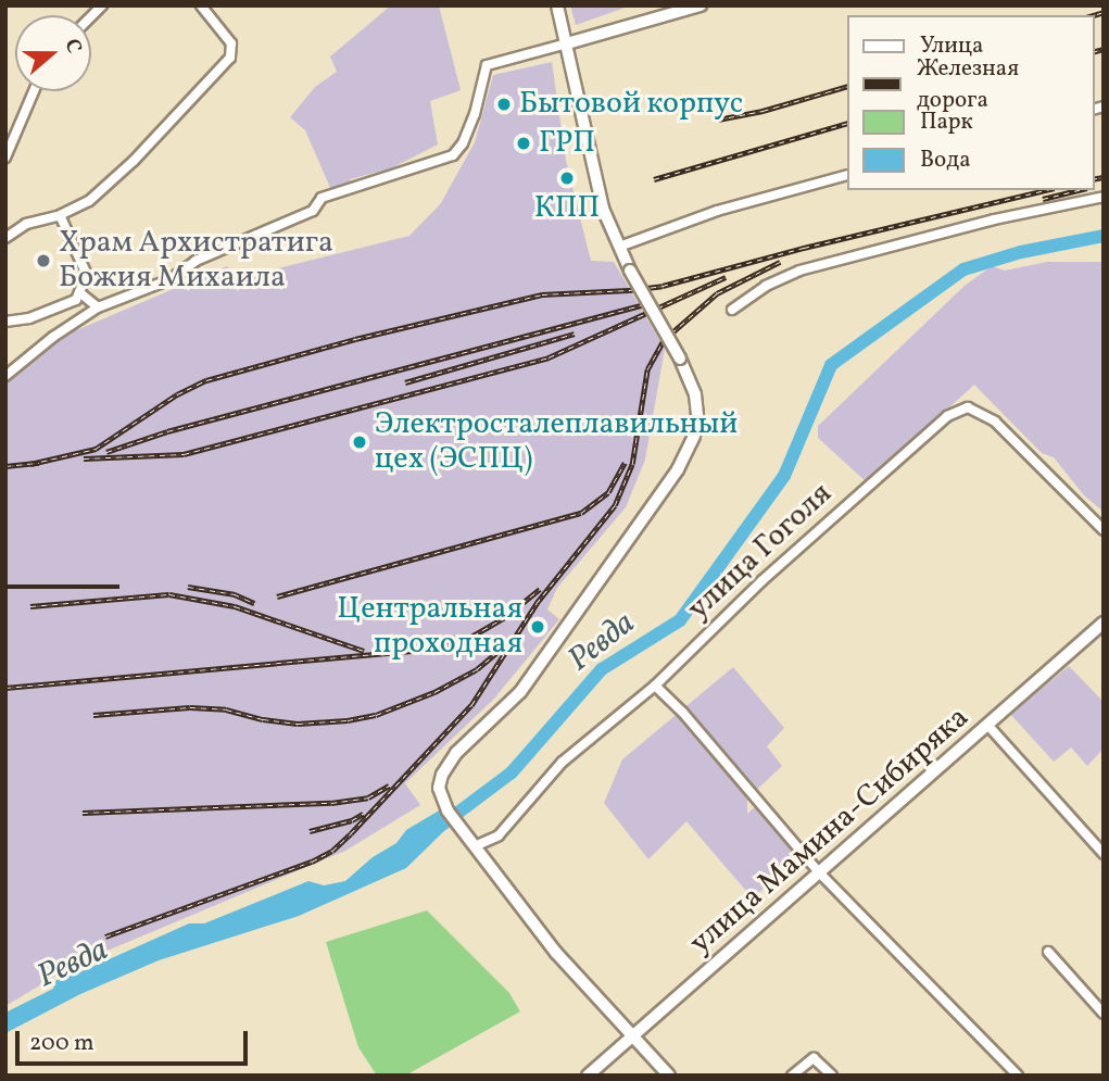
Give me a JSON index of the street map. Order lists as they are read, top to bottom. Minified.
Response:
{"streets":{"main road":["улица Мамина-Сибиряка"],"street":["улица Гоголя"]},"water":["Ревда"],"places":["Бытовой корпус","ГРП","КПП","Храм Архистратига Божия Михаила","Электросталеплавильный цех (ЭСПЦ)","Центральная проходная"],"legend":["Улица","Железная дорога","Парк","Вода"],"scale_bar":"200 m","north":"right"}
